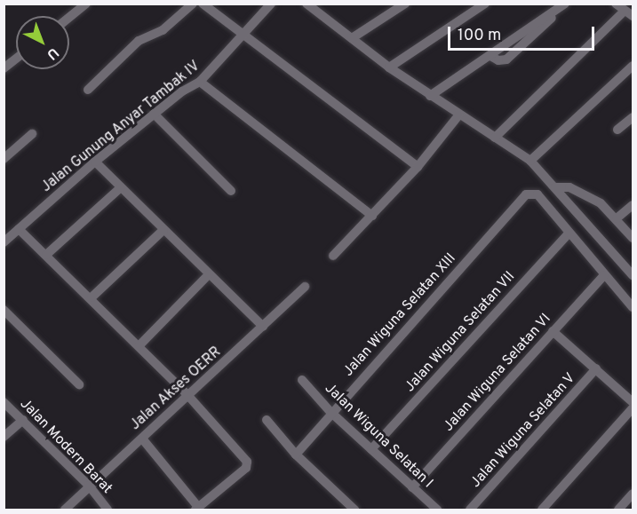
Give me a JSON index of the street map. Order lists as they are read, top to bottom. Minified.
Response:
{"streets":{"street":["Jalan Gunung Anyar Tambak IV","Jalan Wiguna Selatan XIII","Jalan Wiguna Selatan VII","Jalan Wiguna Selatan VI","Jalan Akses OERR","Jalan Wiguna Selatan V","Jalan Wiguna Selatan I","Jalan Modern Barat"]},"crossings":[["Jalan Wiguna Selatan XIII","Jalan Wiguna Selatan VII"],["Jalan Wiguna Selatan XIII","Jalan Wiguna Selatan I"],["Jalan Wiguna Selatan VII","Jalan Wiguna Selatan I"],["Jalan Wiguna Selatan VI","Jalan Wiguna Selatan I"],["Jalan Akses OERR","Jalan Modern Barat"]],"scale_bar":"100 m","north":"bottom right"}
